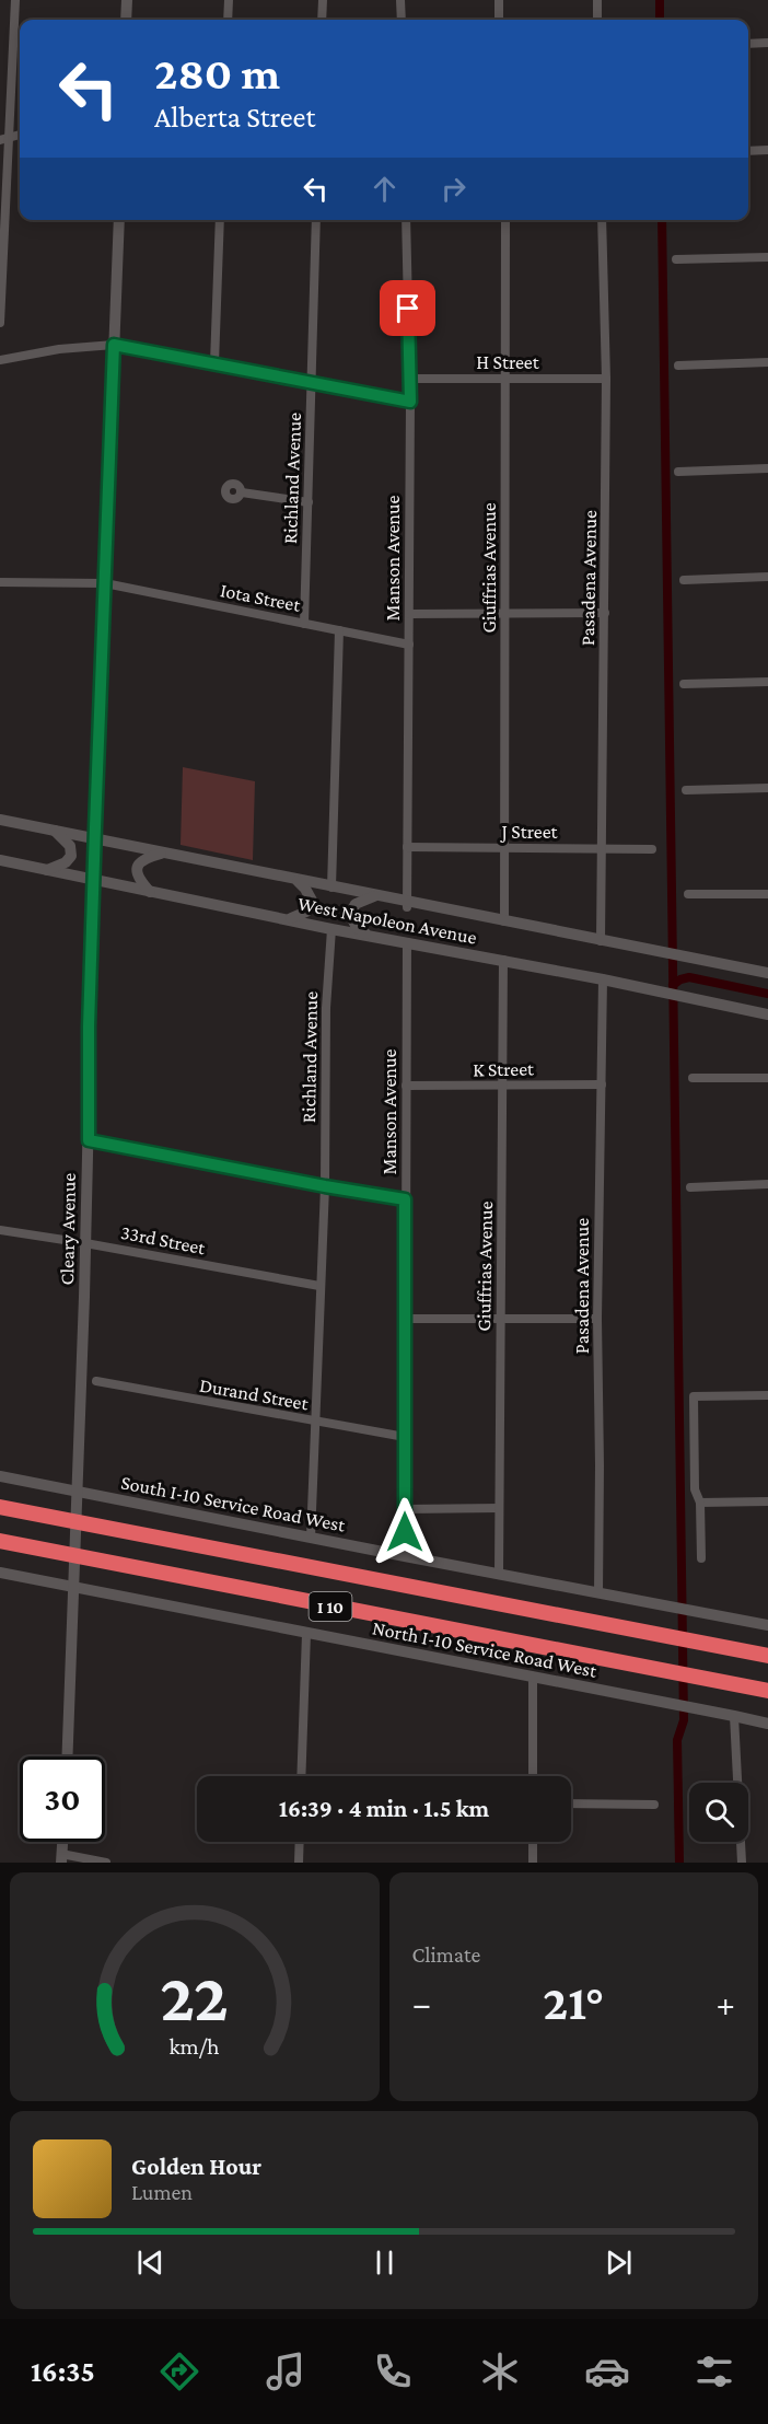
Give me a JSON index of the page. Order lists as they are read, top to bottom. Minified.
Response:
{"streets":{"highway":["I 10"],"street":["H Street","Richland Avenue","Manson Avenue","Giuffrias Avenue","Pasadena Avenue","Iota Street","J Street","West Napoleon Avenue","K Street","Cleary Avenue","33rd Street","Durand Street","South I-10 Service Road West","North I-10 Service Road West"]},"crossings":[["H Street","Manson Avenue"],["H Street","Giuffrias Avenue"],["H Street","Pasadena Avenue"],["Richland Avenue","Iota Street"],["Richland Avenue","West Napoleon Avenue"],["Richland Avenue","33rd Street"],["Manson Avenue","Iota Street"],["Manson Avenue","J Street"],["Manson Avenue","West Napoleon Avenue"],["Manson Avenue","K Street"],["Manson Avenue","Durand Street"],["Manson Avenue","South I-10 Service Road West"],["Giuffrias Avenue","J Street"],["Giuffrias Avenue","West Napoleon Avenue"],["Giuffrias Avenue","K Street"],["Giuffrias Avenue","South I-10 Service Road West"],["Pasadena Avenue","J Street"],["Pasadena Avenue","West Napoleon Avenue"],["Pasadena Avenue","K Street"],["Pasadena Avenue","South I-10 Service Road West"],["Iota Street","Cleary Avenue"],["West Napoleon Avenue","Cleary Avenue"],["Cleary Avenue","33rd Street"]],"page":{"turn":["280 m","Alberta Street"],"limit":"30","trip":"16:39 · 4 min · 1.5 km","tile":"Climate","heat":["−","21°","+"],"song":["Golden Hour","Lumen"],"tabs":"16:35","gauge":["22","km/h"]}}
